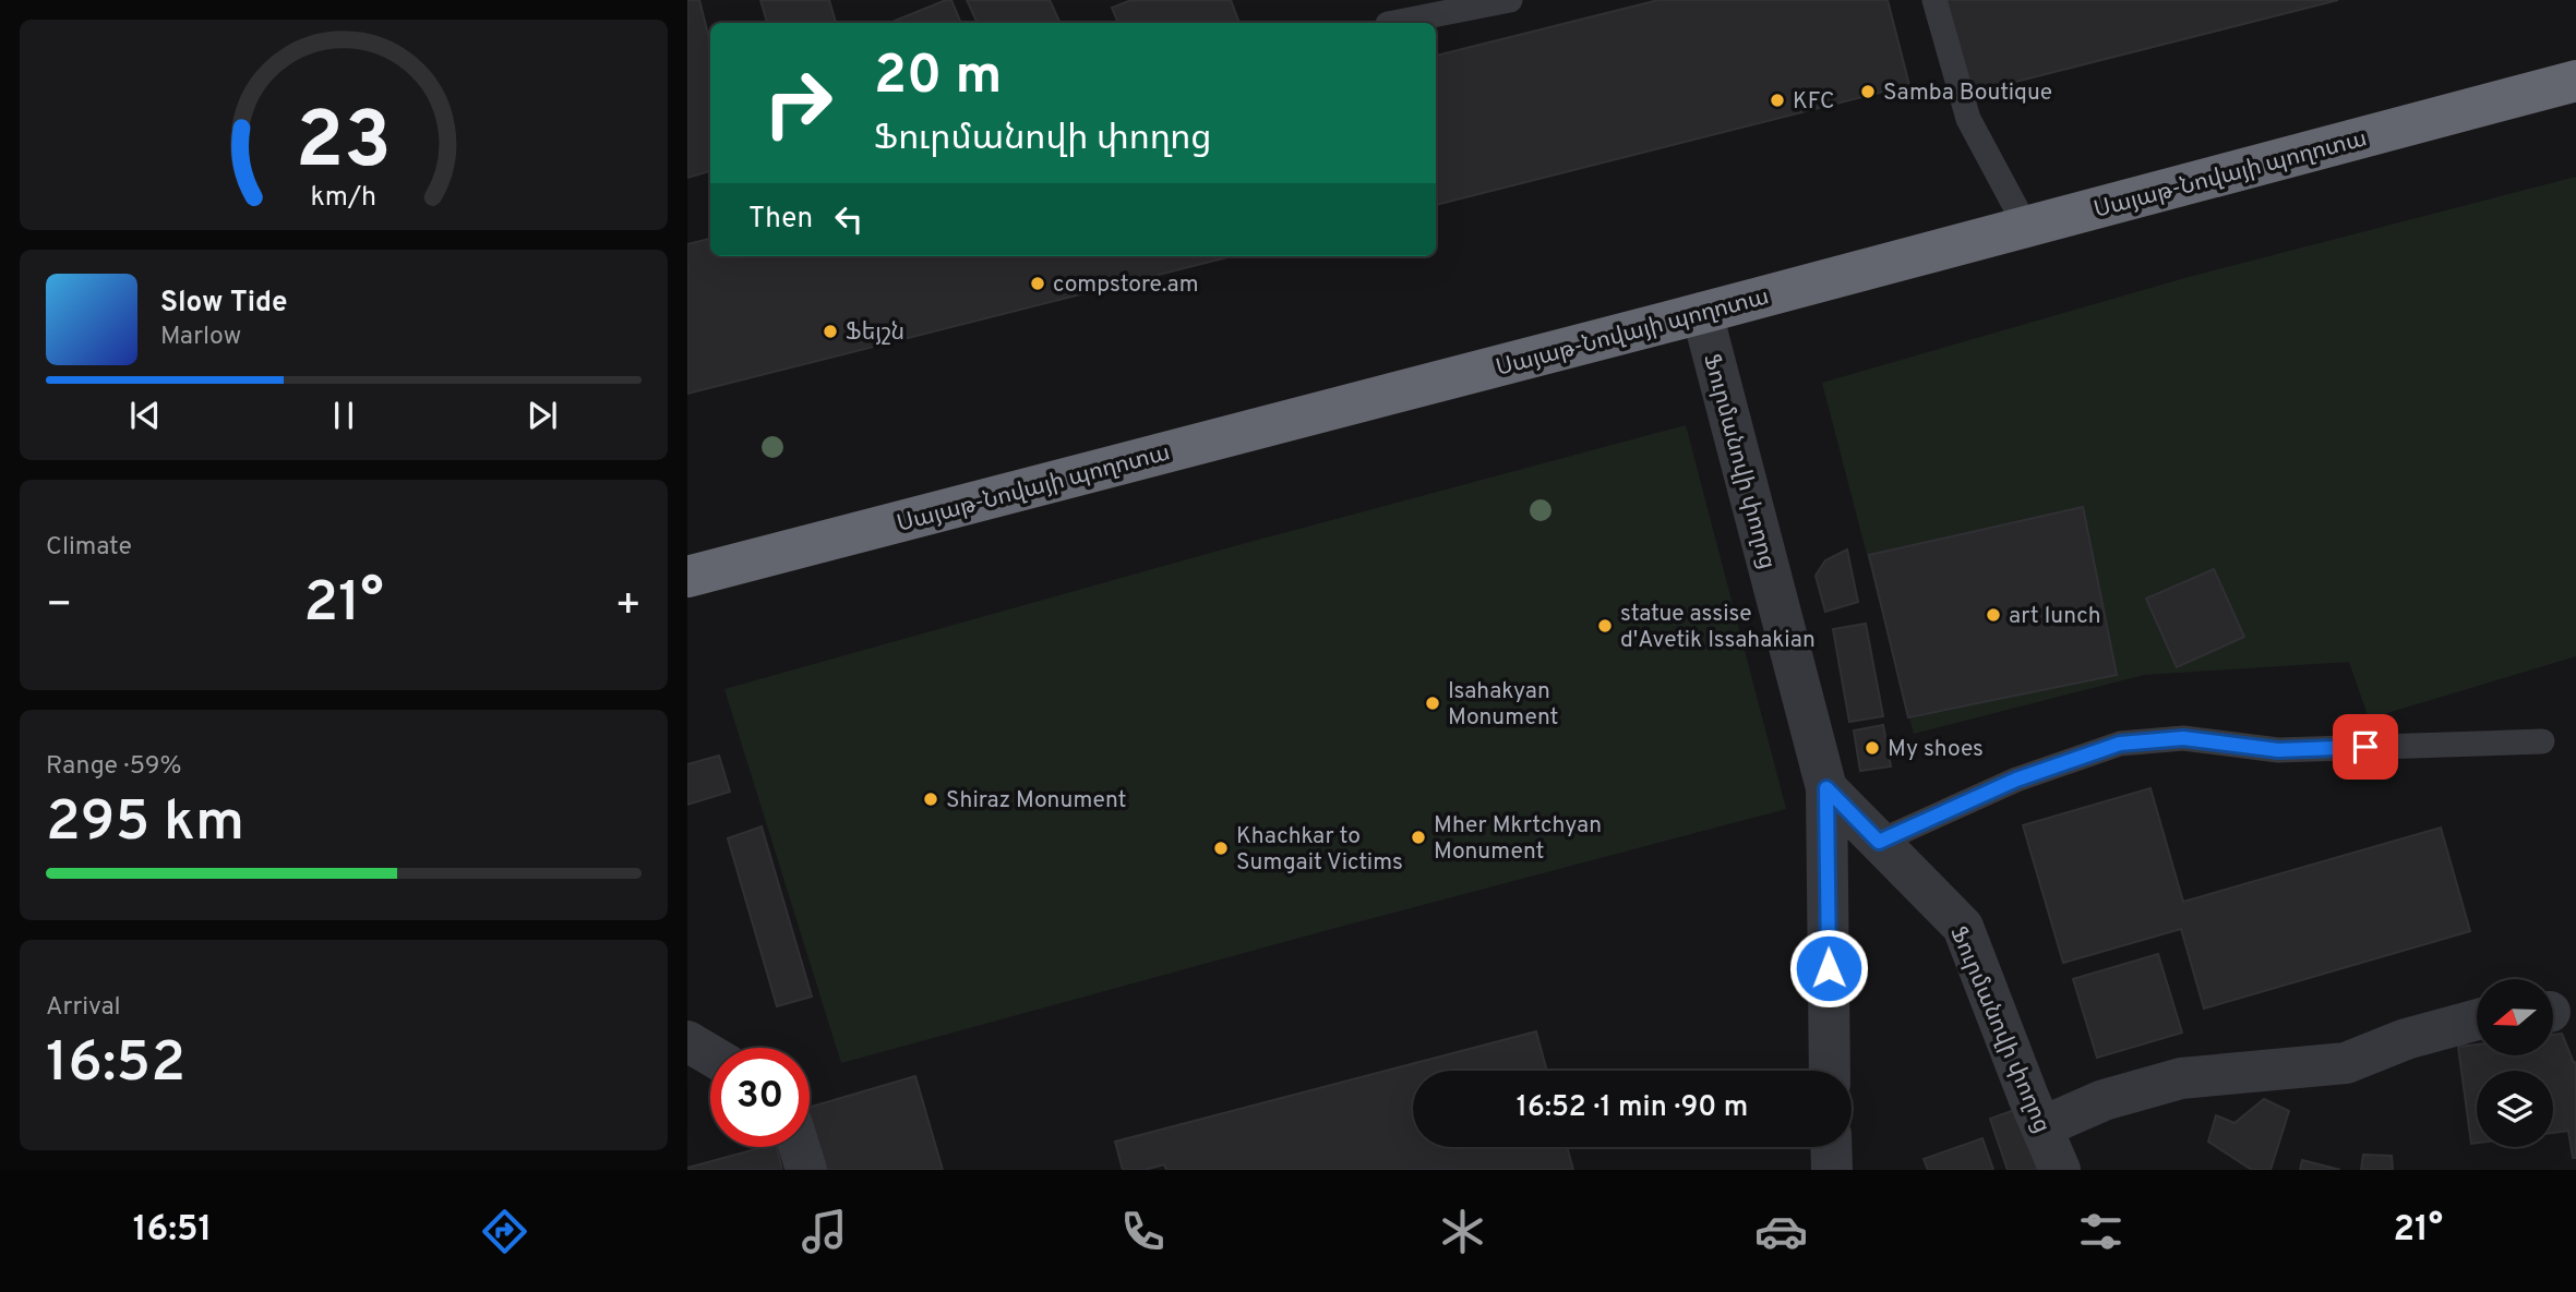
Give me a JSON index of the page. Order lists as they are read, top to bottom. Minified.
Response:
{"streets":{"highway":["Սայաթ-Նովայի պողոտա"],"street":["Ֆուրմանովի փողոց"]},"crossings":[["Սայաթ-Նովայի պողոտա","Ֆուրմանովի փողոց"]],"places":["Samba Boutique","KFC","compstore.am","Ֆեյշն","art lunch","statue assise d'Avetik Issahakian","Isahakyan Monument","My shoes","Shiraz Monument","Mher Mkrtchyan Monument","Khachkar to Sumgait Victims"],"north":"left","page":{"turn":["20 m","Ֆուրմանովի փողոց"],"then":"Then","song":["Slow Tide","Marlow"],"tile":["Climate",["Range · 59%","295 km"],["Arrival","16:52"]],"heat":["−","21°","+"],"limit":"30","trip":"16:52 · 1 min · 90 m","tabs":["16:51","21°"],"gauge":["23","km/h"]}}
